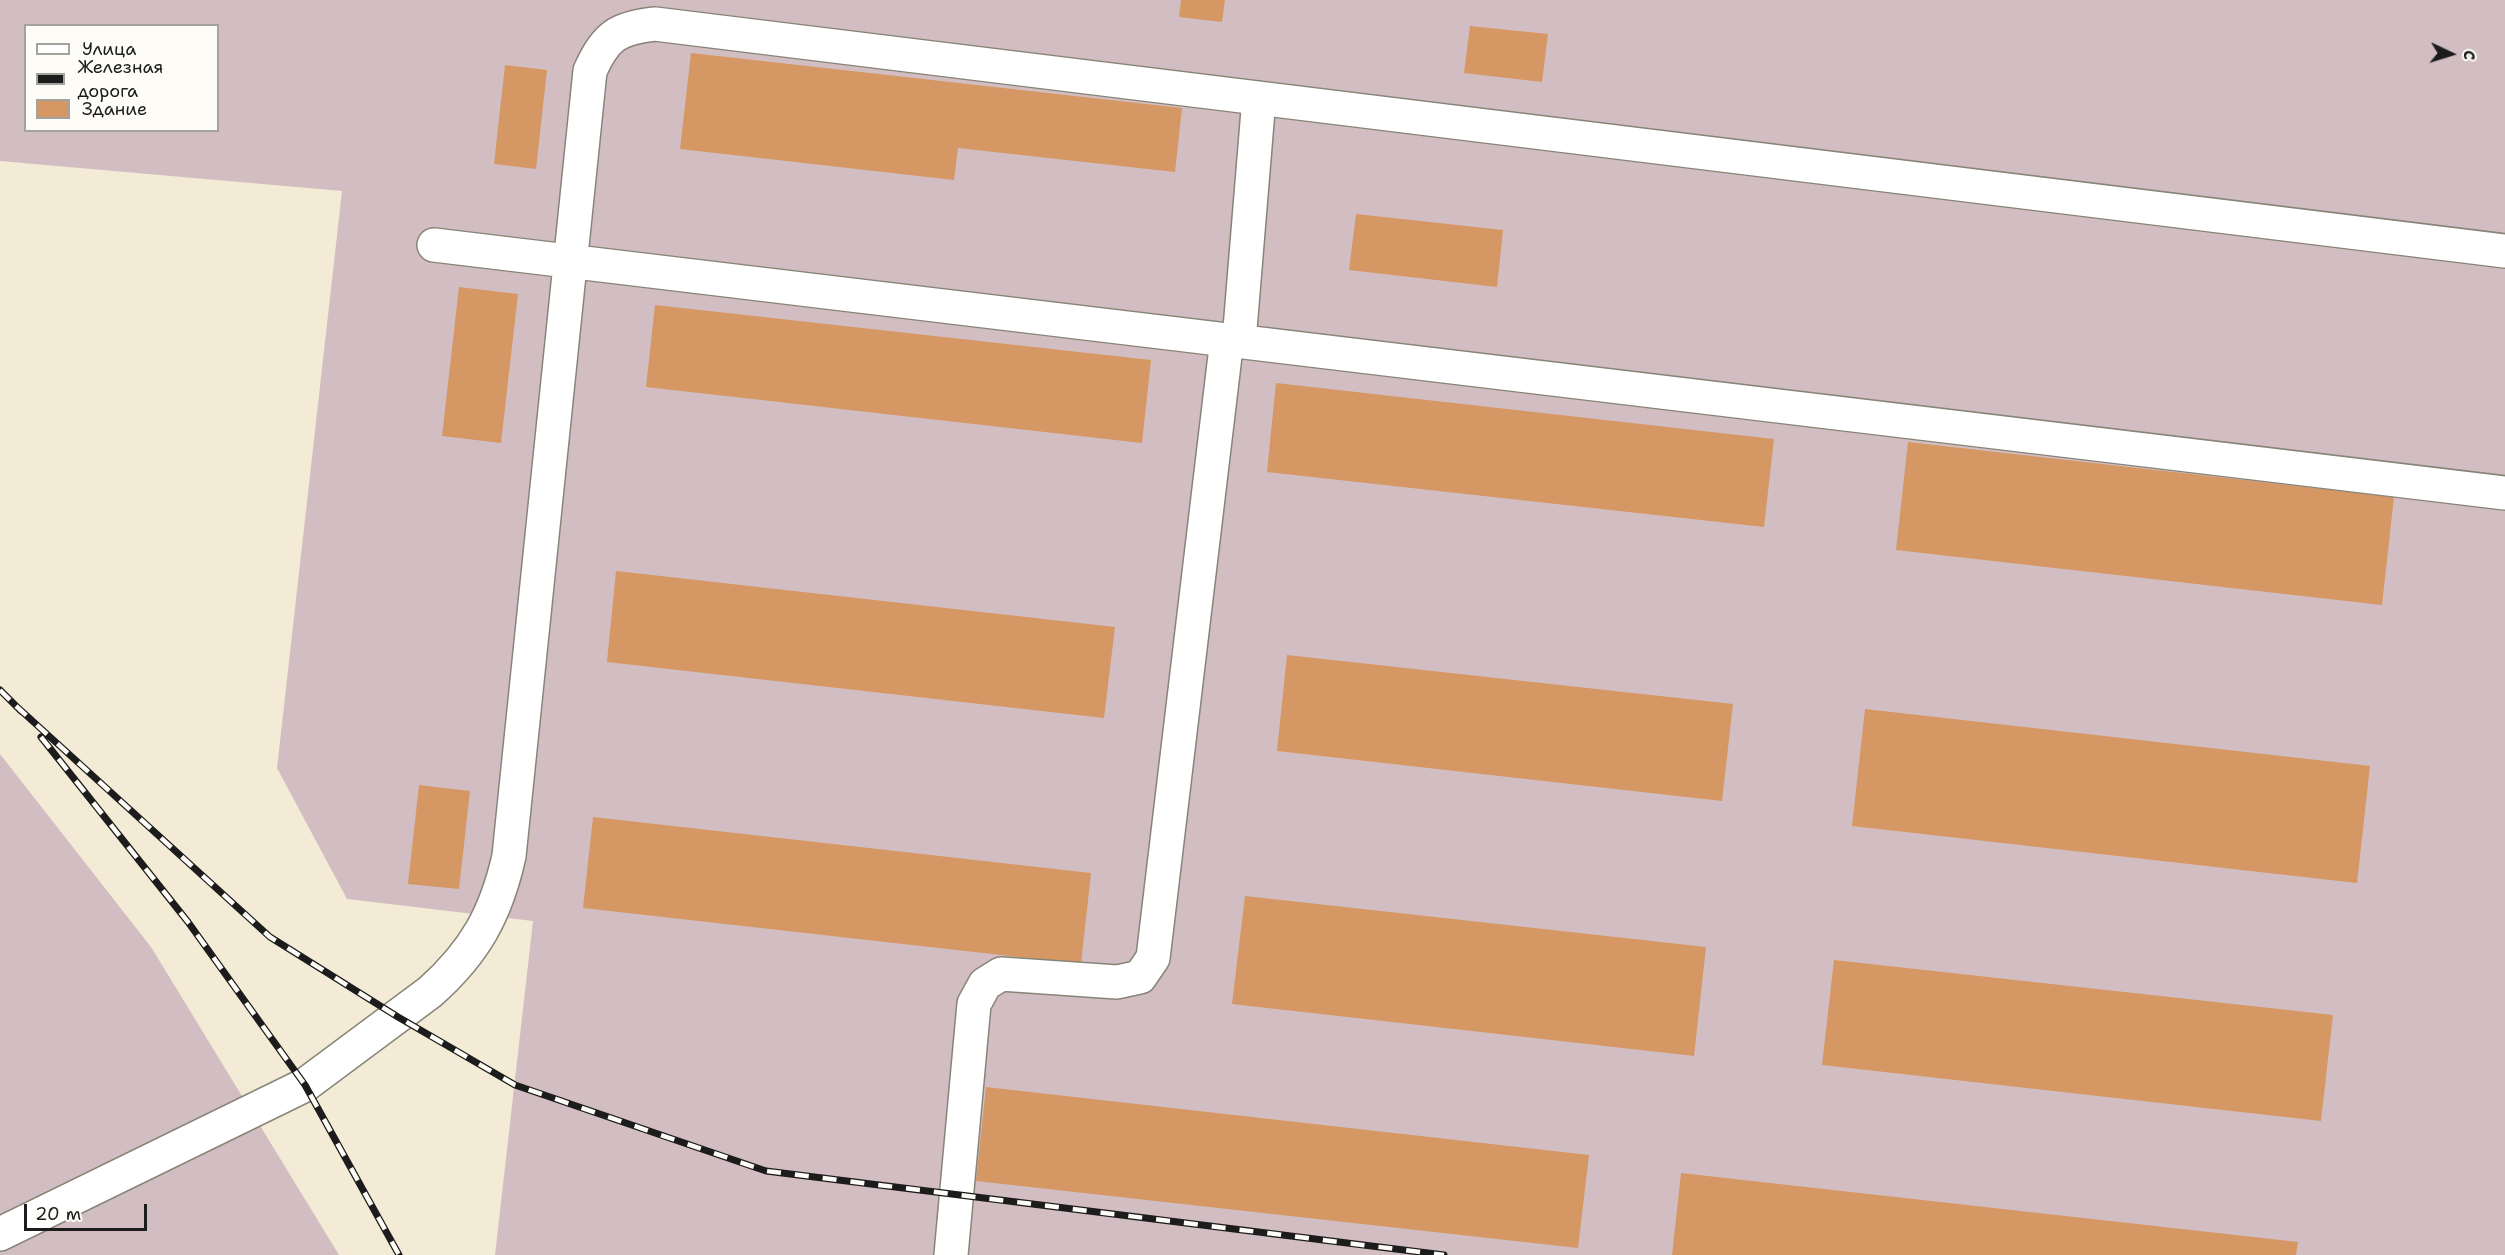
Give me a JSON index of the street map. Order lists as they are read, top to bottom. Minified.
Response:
{"legend":["Улица","Железная дорога","Здание"],"scale_bar":"20 m","north":"right"}
